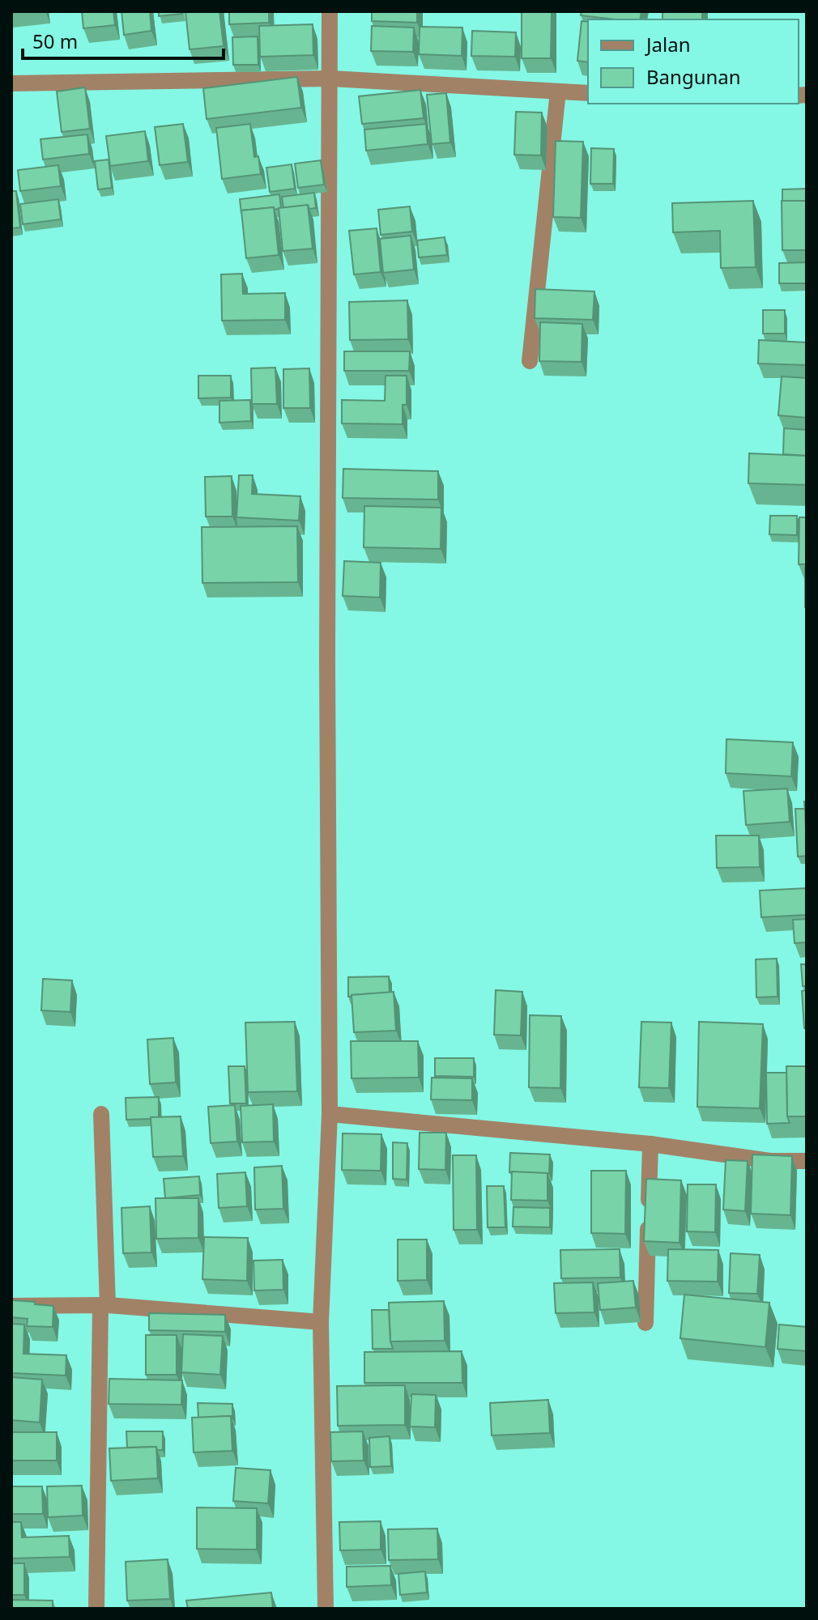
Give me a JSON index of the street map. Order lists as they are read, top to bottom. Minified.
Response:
{"legend":["Jalan","Bangunan"],"scale_bar":"50 m"}
